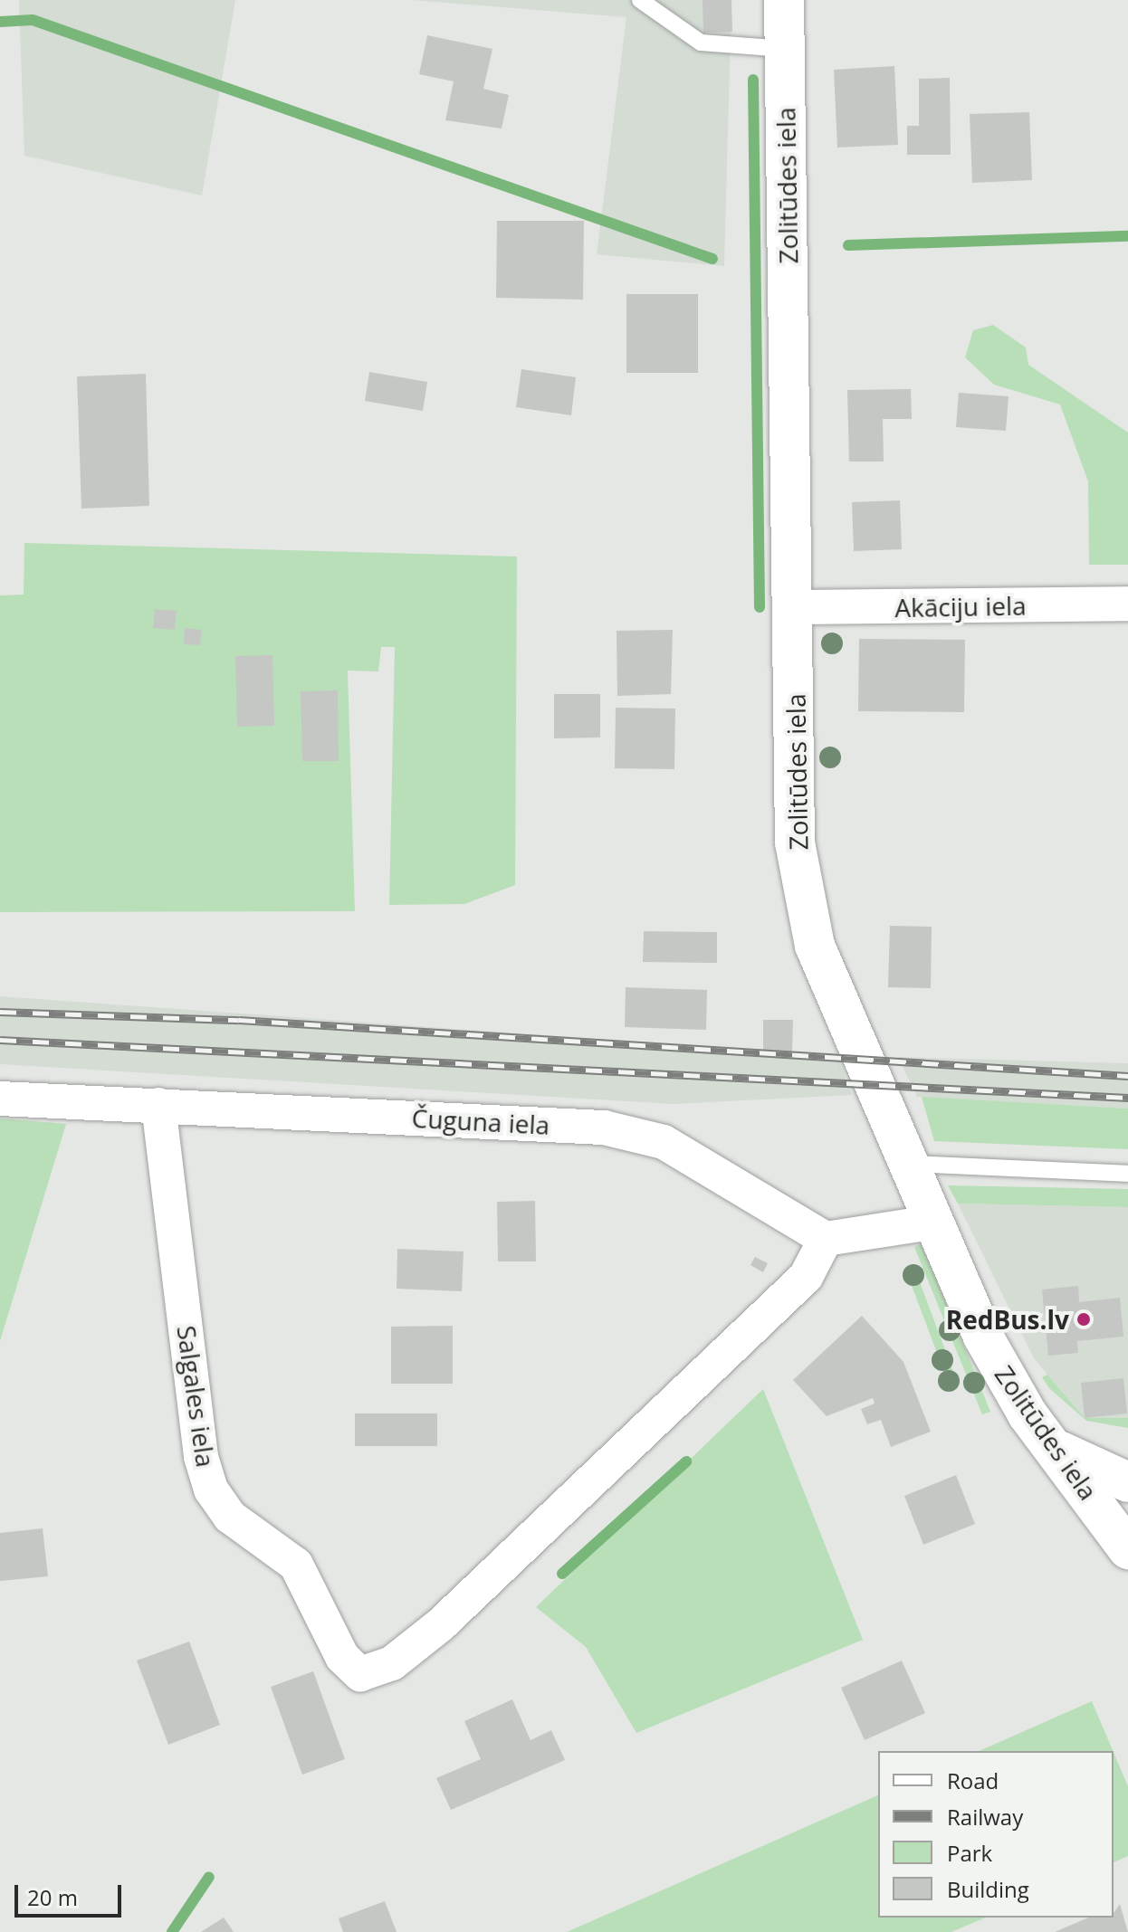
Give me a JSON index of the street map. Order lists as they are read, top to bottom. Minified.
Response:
{"streets":{"street":["Zolitūdes iela","Akāciju iela","Čuguna iela","Salgales iela"]},"crossings":[["Zolitūdes iela","Akāciju iela"],["Čuguna iela","Salgales iela"]],"places":["RedBus.lv"],"legend":["Road","Railway","Park","Building"],"scale_bar":"20 m"}
